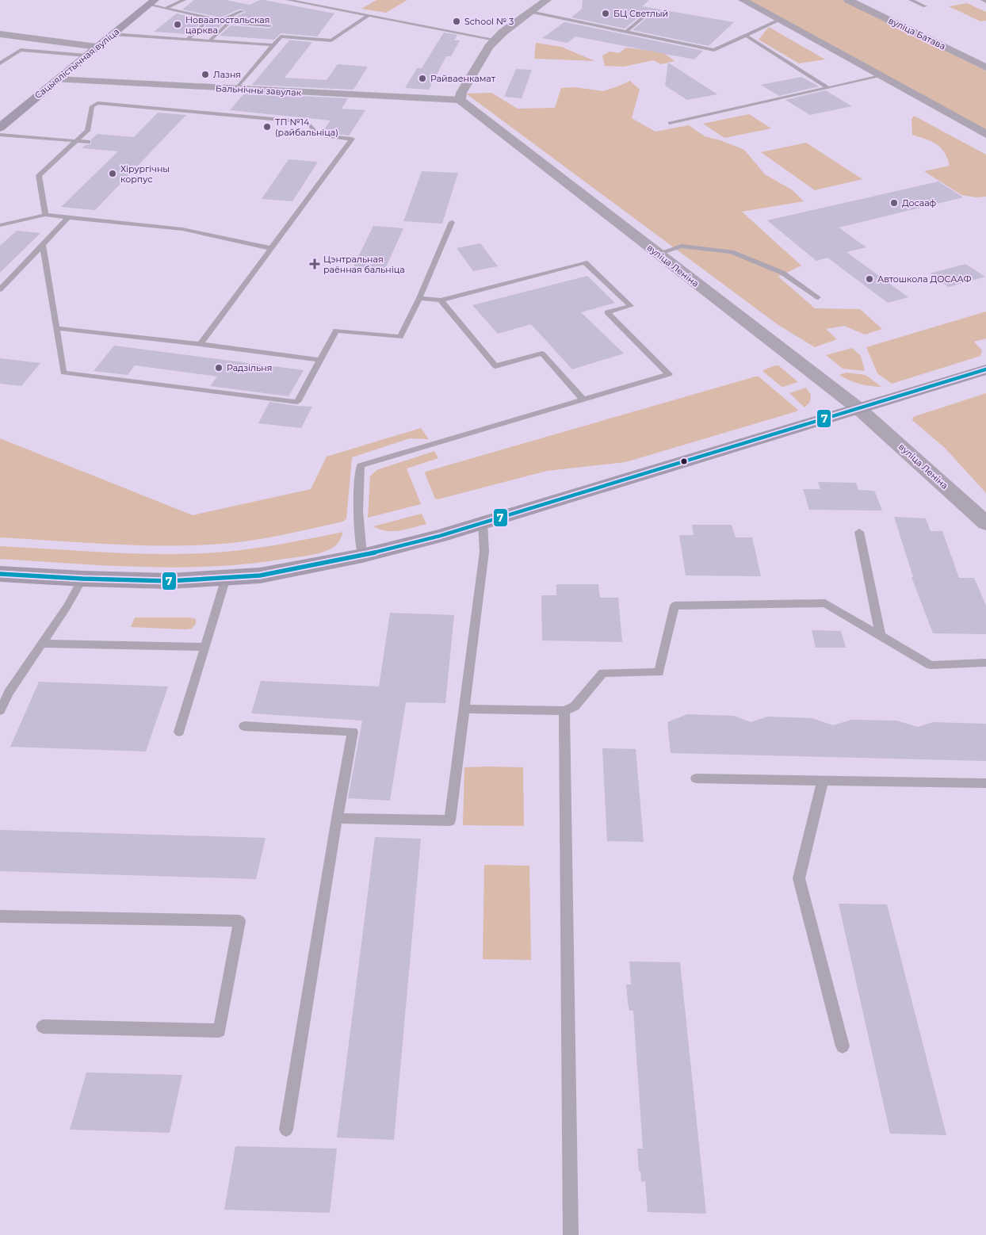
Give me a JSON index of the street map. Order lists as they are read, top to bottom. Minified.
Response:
{"streets":{"main road":["Сацыялістычная вуліца"],"street":["вуліца Батава","Бальнічны завулак","вуліца Леніна"]},"crossings":[["Сацыялістычная вуліца","Бальнічны завулак"],["Бальнічны завулак","вуліца Леніна"]],"places":{"other":["БЦ Светлый","School № 3","Новаапостальская царква","Лазня","Райваенкамат","ТП №14 (райбальніца)","Хірургічны корпус","Досааф","Автошкола ДОСААФ","Радзільня"],"health":["Цэнтральная раённая бальніца"]},"lines":["transit line 7"]}
